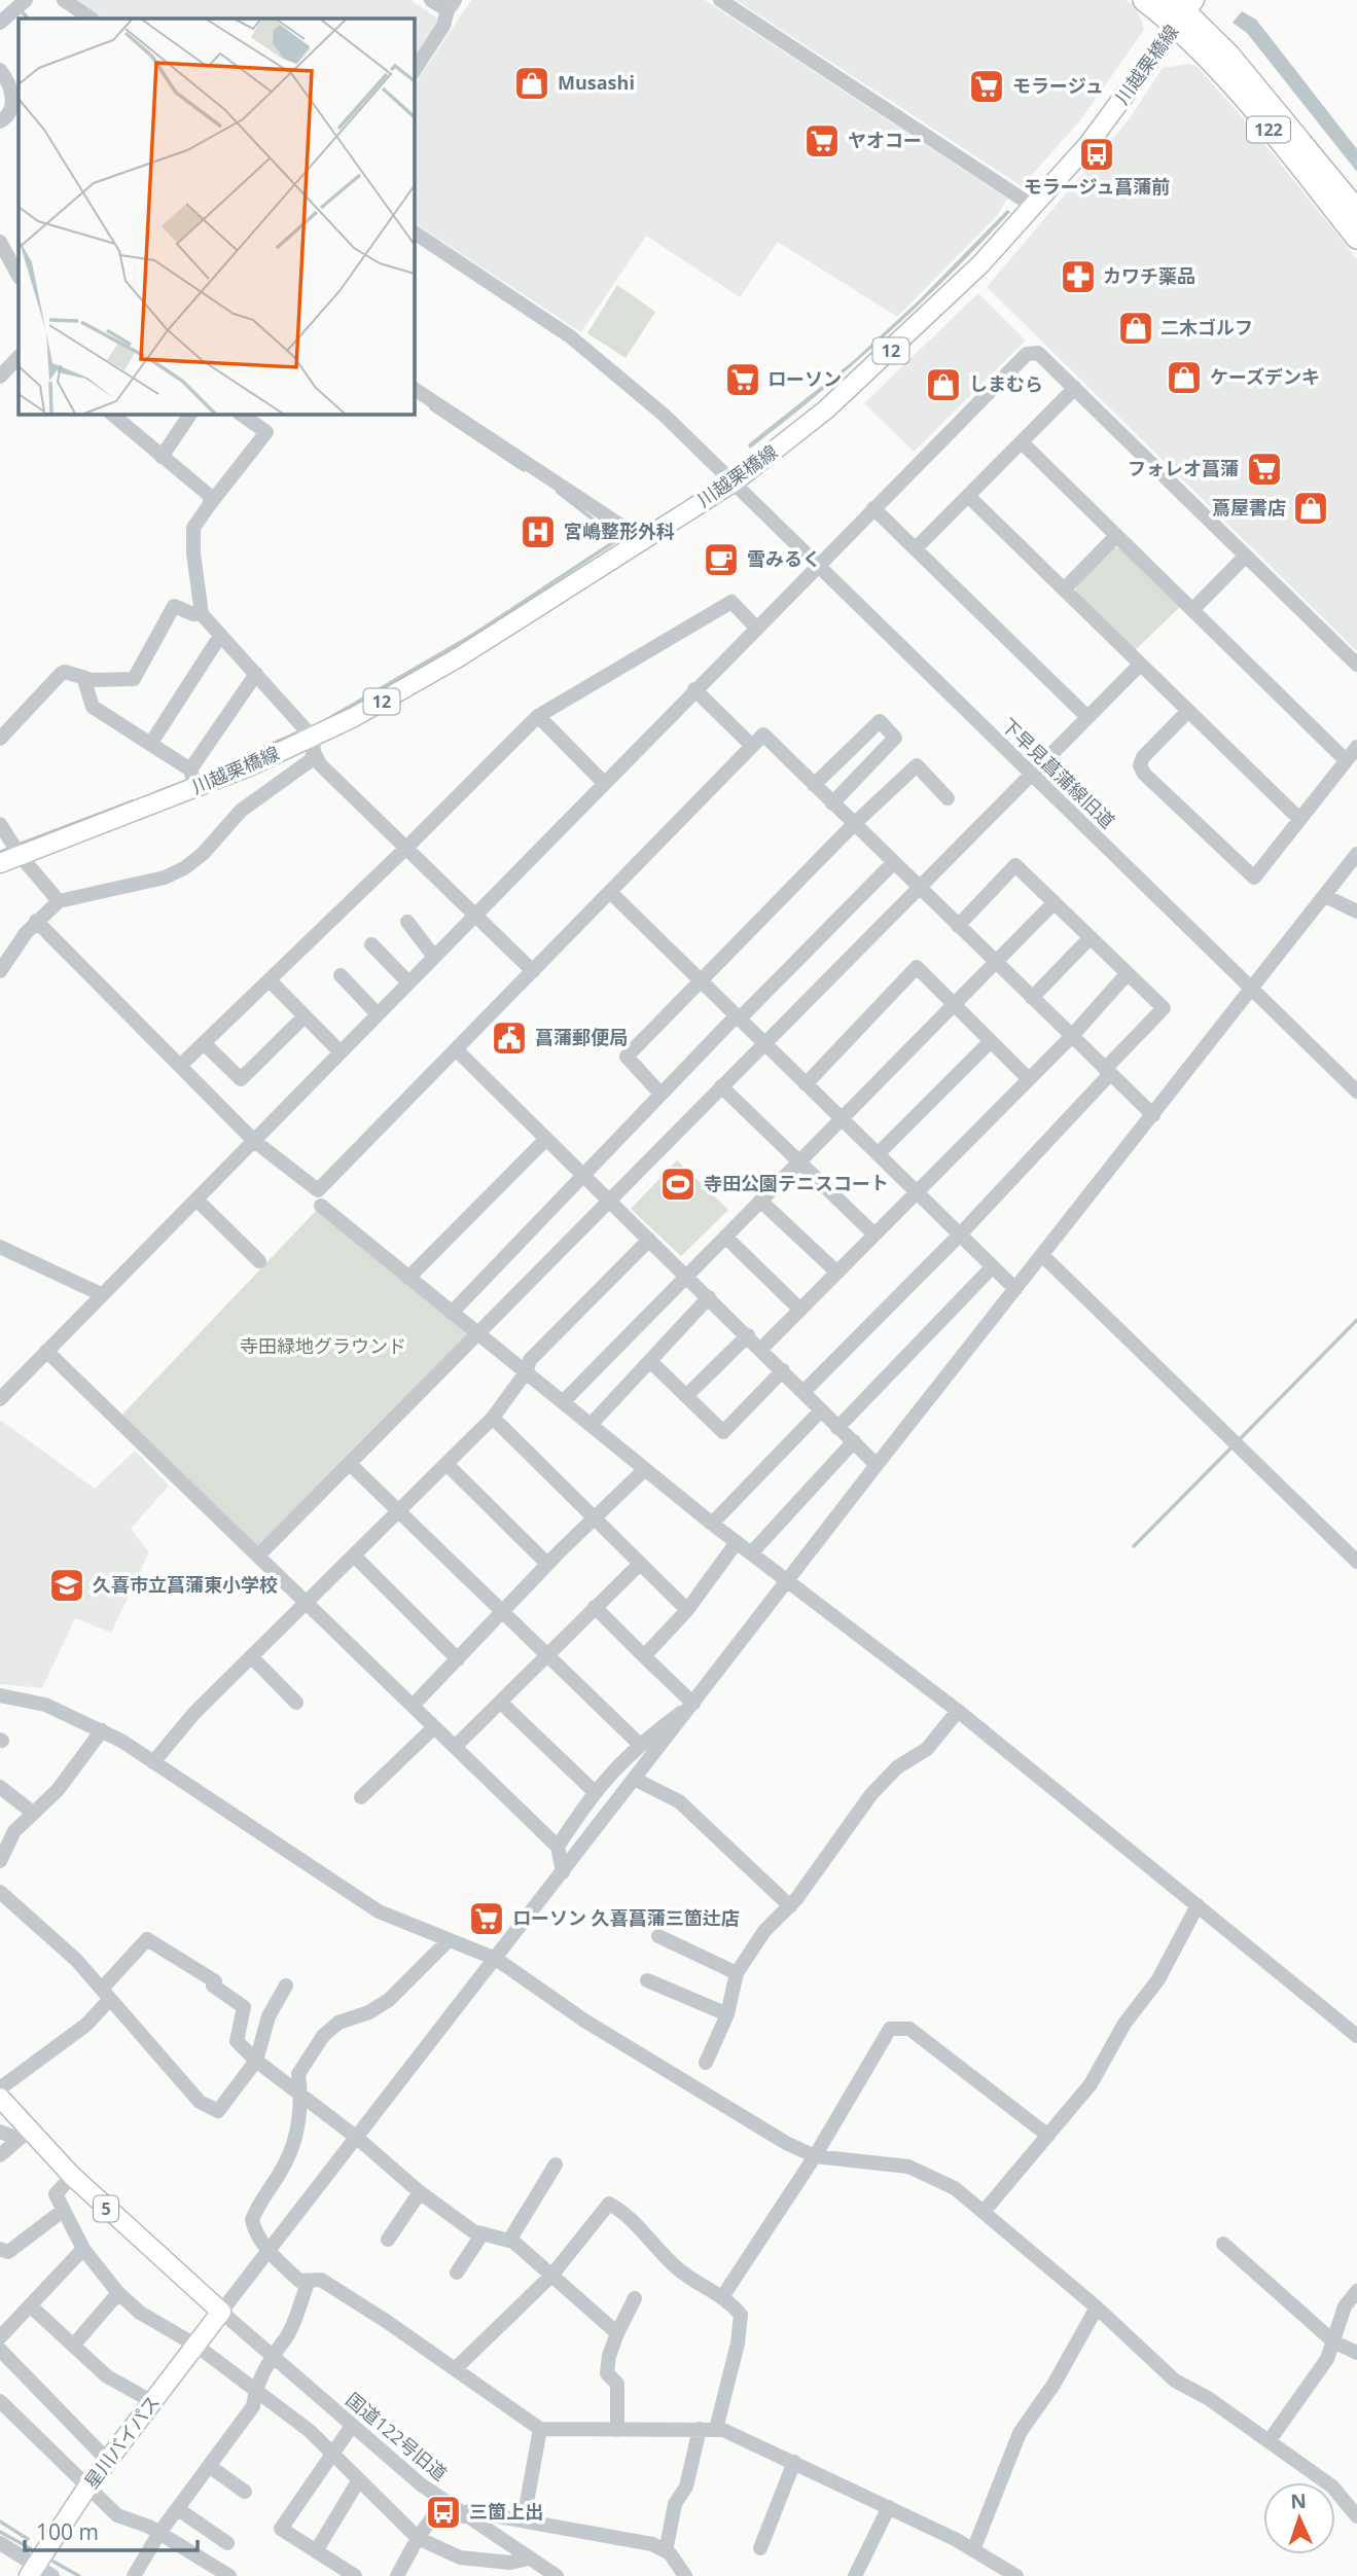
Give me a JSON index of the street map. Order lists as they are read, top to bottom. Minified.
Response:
{"streets":{"highway":["122"],"main road":["川越栗橋線","12","5","星川バイパス"],"street":["下早見菖蒲線旧道","国道122号旧道"]},"crossings":[["川越栗橋線","122"],["川越栗橋線","下早見菖蒲線旧道"],["5","国道122号旧道"],["5","星川バイパス"],["国道122号旧道","星川バイパス"]],"parks":["寺田緑地グラウンド"],"places":{"shop":["Musashi","二木ゴルフ","ケーズデンキ","しまむら","蔦屋書店"],"supermarket":["モラージュ","ヤオコー","ローソン","フォレオ菖蒲","ローソン 久喜菖蒲三箇辻店"],"bus stop":["モラージュ菖蒲前","三箇上出"],"pharmacy":["カワチ薬品"],"hospital":["宮嶋整形外科"],"cafe":["雪みるく"],"public building":["菖蒲郵便局"],"sports":["寺田公園テニスコート"],"school or university":["久喜市立菖蒲東小学校"]},"scale_bar":"100 m","north":"top"}
